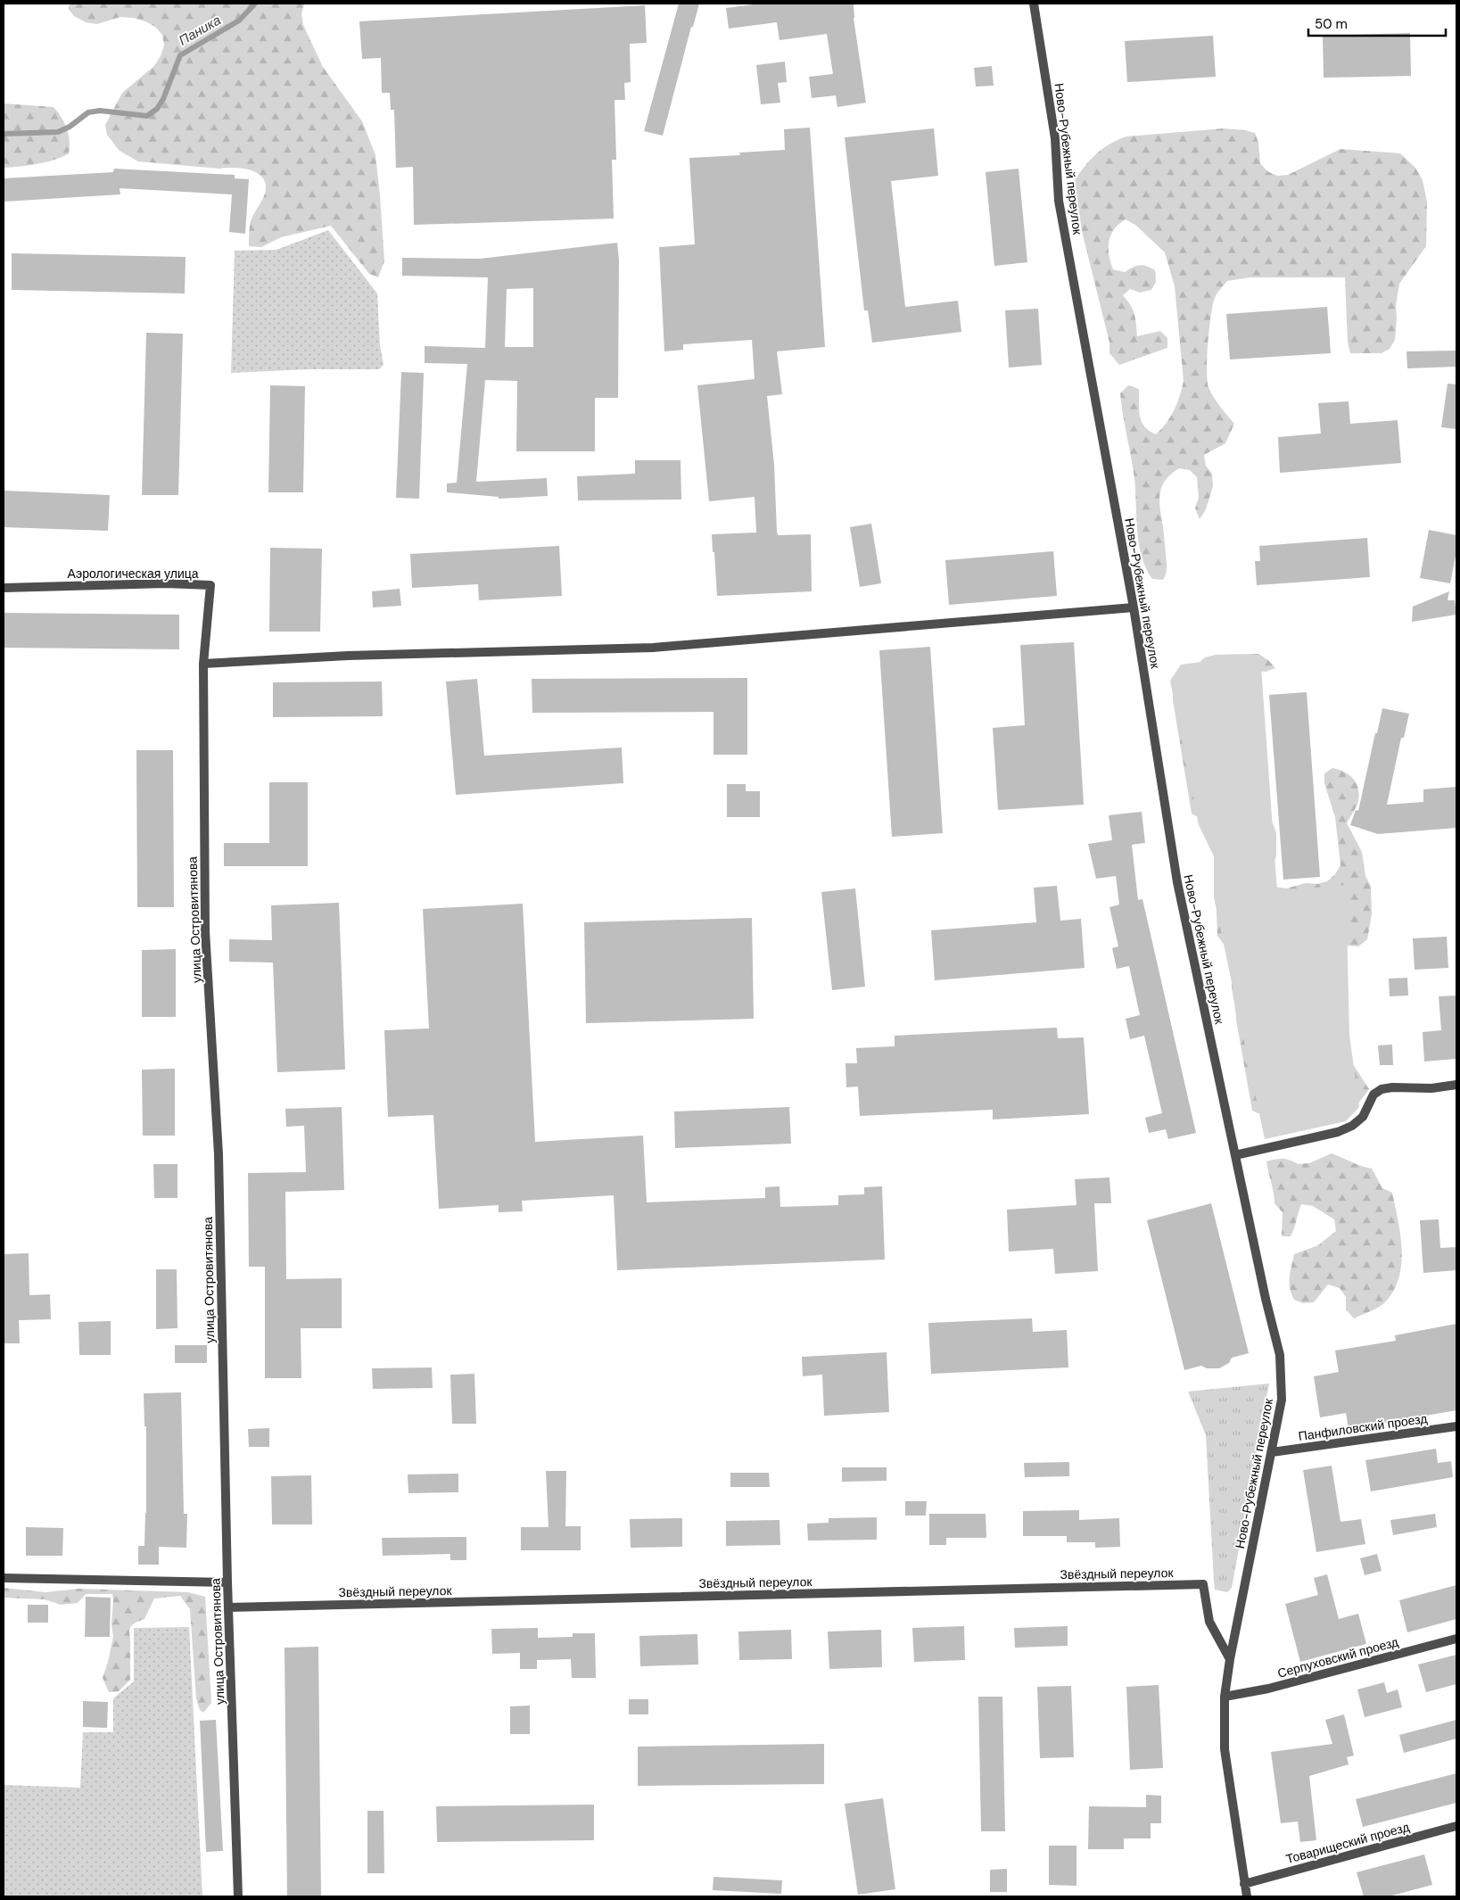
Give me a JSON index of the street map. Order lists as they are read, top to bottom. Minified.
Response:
{"streets":{"street":["Ново-Рубежный переулок","Аэрологическая улица","улица Островитянова","Панфиловский проезд","Звёздный переулок","Серпуховский проезд","Товарищеский проезд"]},"crossings":[["Ново-Рубежный переулок","Панфиловский проезд"],["Ново-Рубежный переулок","Звёздный переулок"],["Ново-Рубежный переулок","Серпуховский проезд"],["Ново-Рубежный переулок","Товарищеский проезд"],["Аэрологическая улица","улица Островитянова"],["улица Островитянова","Звёздный переулок"]],"water":["Паника"],"scale_bar":"50 m"}
